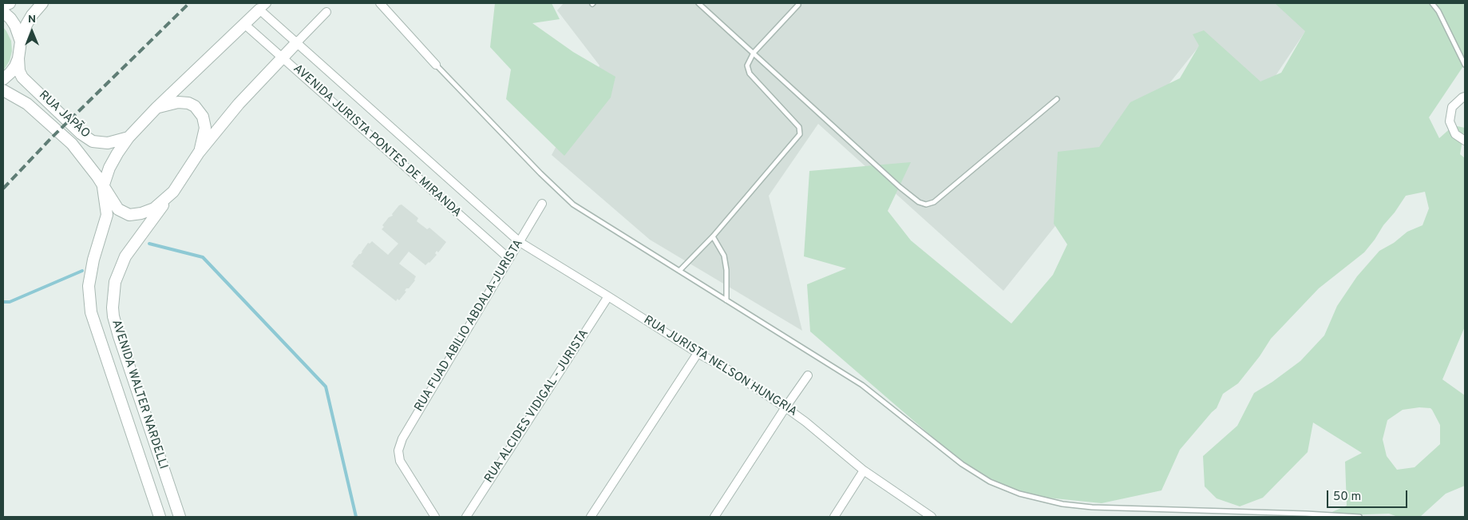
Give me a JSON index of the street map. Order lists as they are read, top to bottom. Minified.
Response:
{"streets":{"street":["RUA JAPÃO","AVENIDA JURISTA PONTES DE MIRANDA","RUA FUAD ABILIO ABDALA-JURISTA","RUA JURISTA NELSON HUNGRIA","AVENIDA WALTER NARDELLI","RUA ALCIDES VIDIGAL - JURISTA"]},"crossings":[["RUA JAPÃO","AVENIDA WALTER NARDELLI"],["AVENIDA JURISTA PONTES DE MIRANDA","RUA FUAD ABILIO ABDALA-JURISTA"],["AVENIDA JURISTA PONTES DE MIRANDA","RUA JURISTA NELSON HUNGRIA"],["RUA FUAD ABILIO ABDALA-JURISTA","RUA JURISTA NELSON HUNGRIA"],["RUA JURISTA NELSON HUNGRIA","RUA ALCIDES VIDIGAL - JURISTA"]],"scale_bar":"50 m","north":"top"}
